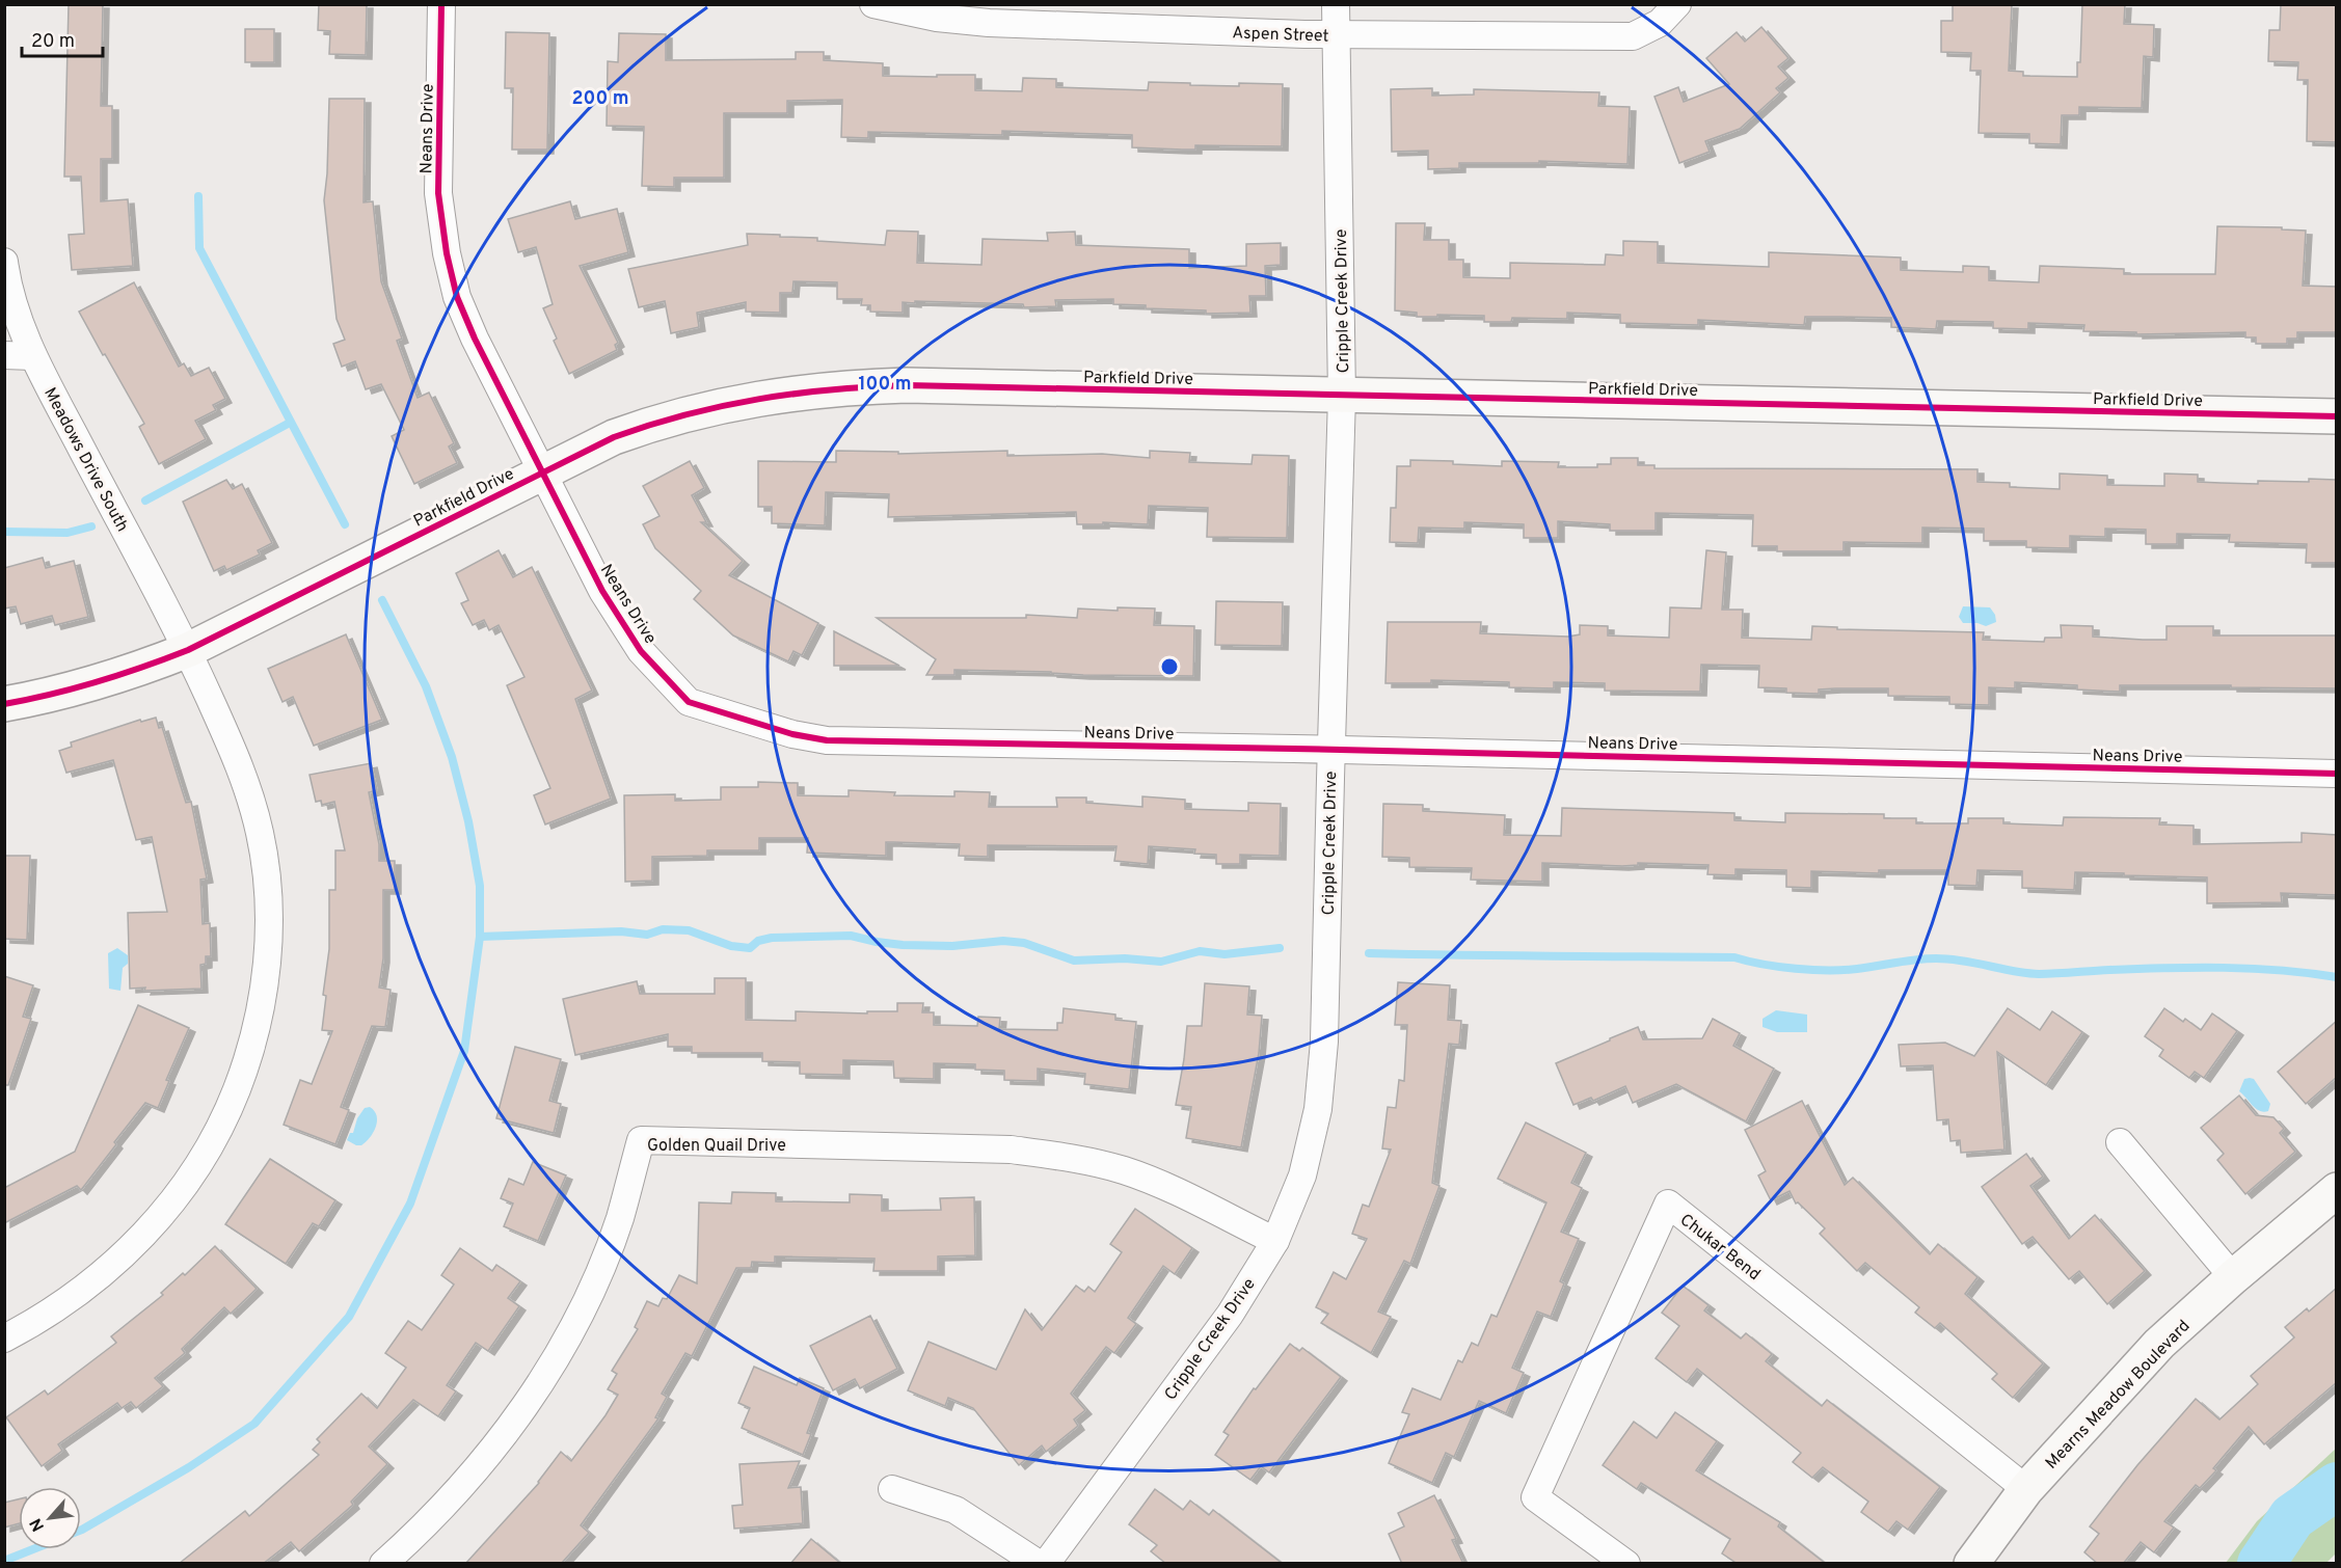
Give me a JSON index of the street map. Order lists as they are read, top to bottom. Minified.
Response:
{"streets":{"street":["Aspen Street","Neans Drive","Cripple Creek Drive","Parkfield Drive","Meadows Drive South","Golden Quail Drive","Chukar Bend","Mearns Meadow Boulevard"]},"crossings":[["Aspen Street","Cripple Creek Drive"],["Neans Drive","Cripple Creek Drive"],["Neans Drive","Parkfield Drive"],["Cripple Creek Drive","Parkfield Drive"],["Cripple Creek Drive","Golden Quail Drive"],["Parkfield Drive","Meadows Drive South"],["Chukar Bend","Mearns Meadow Boulevard"]],"scale_bar":"20 m","north":"bottom left","rings":["200 m","100 m"]}
